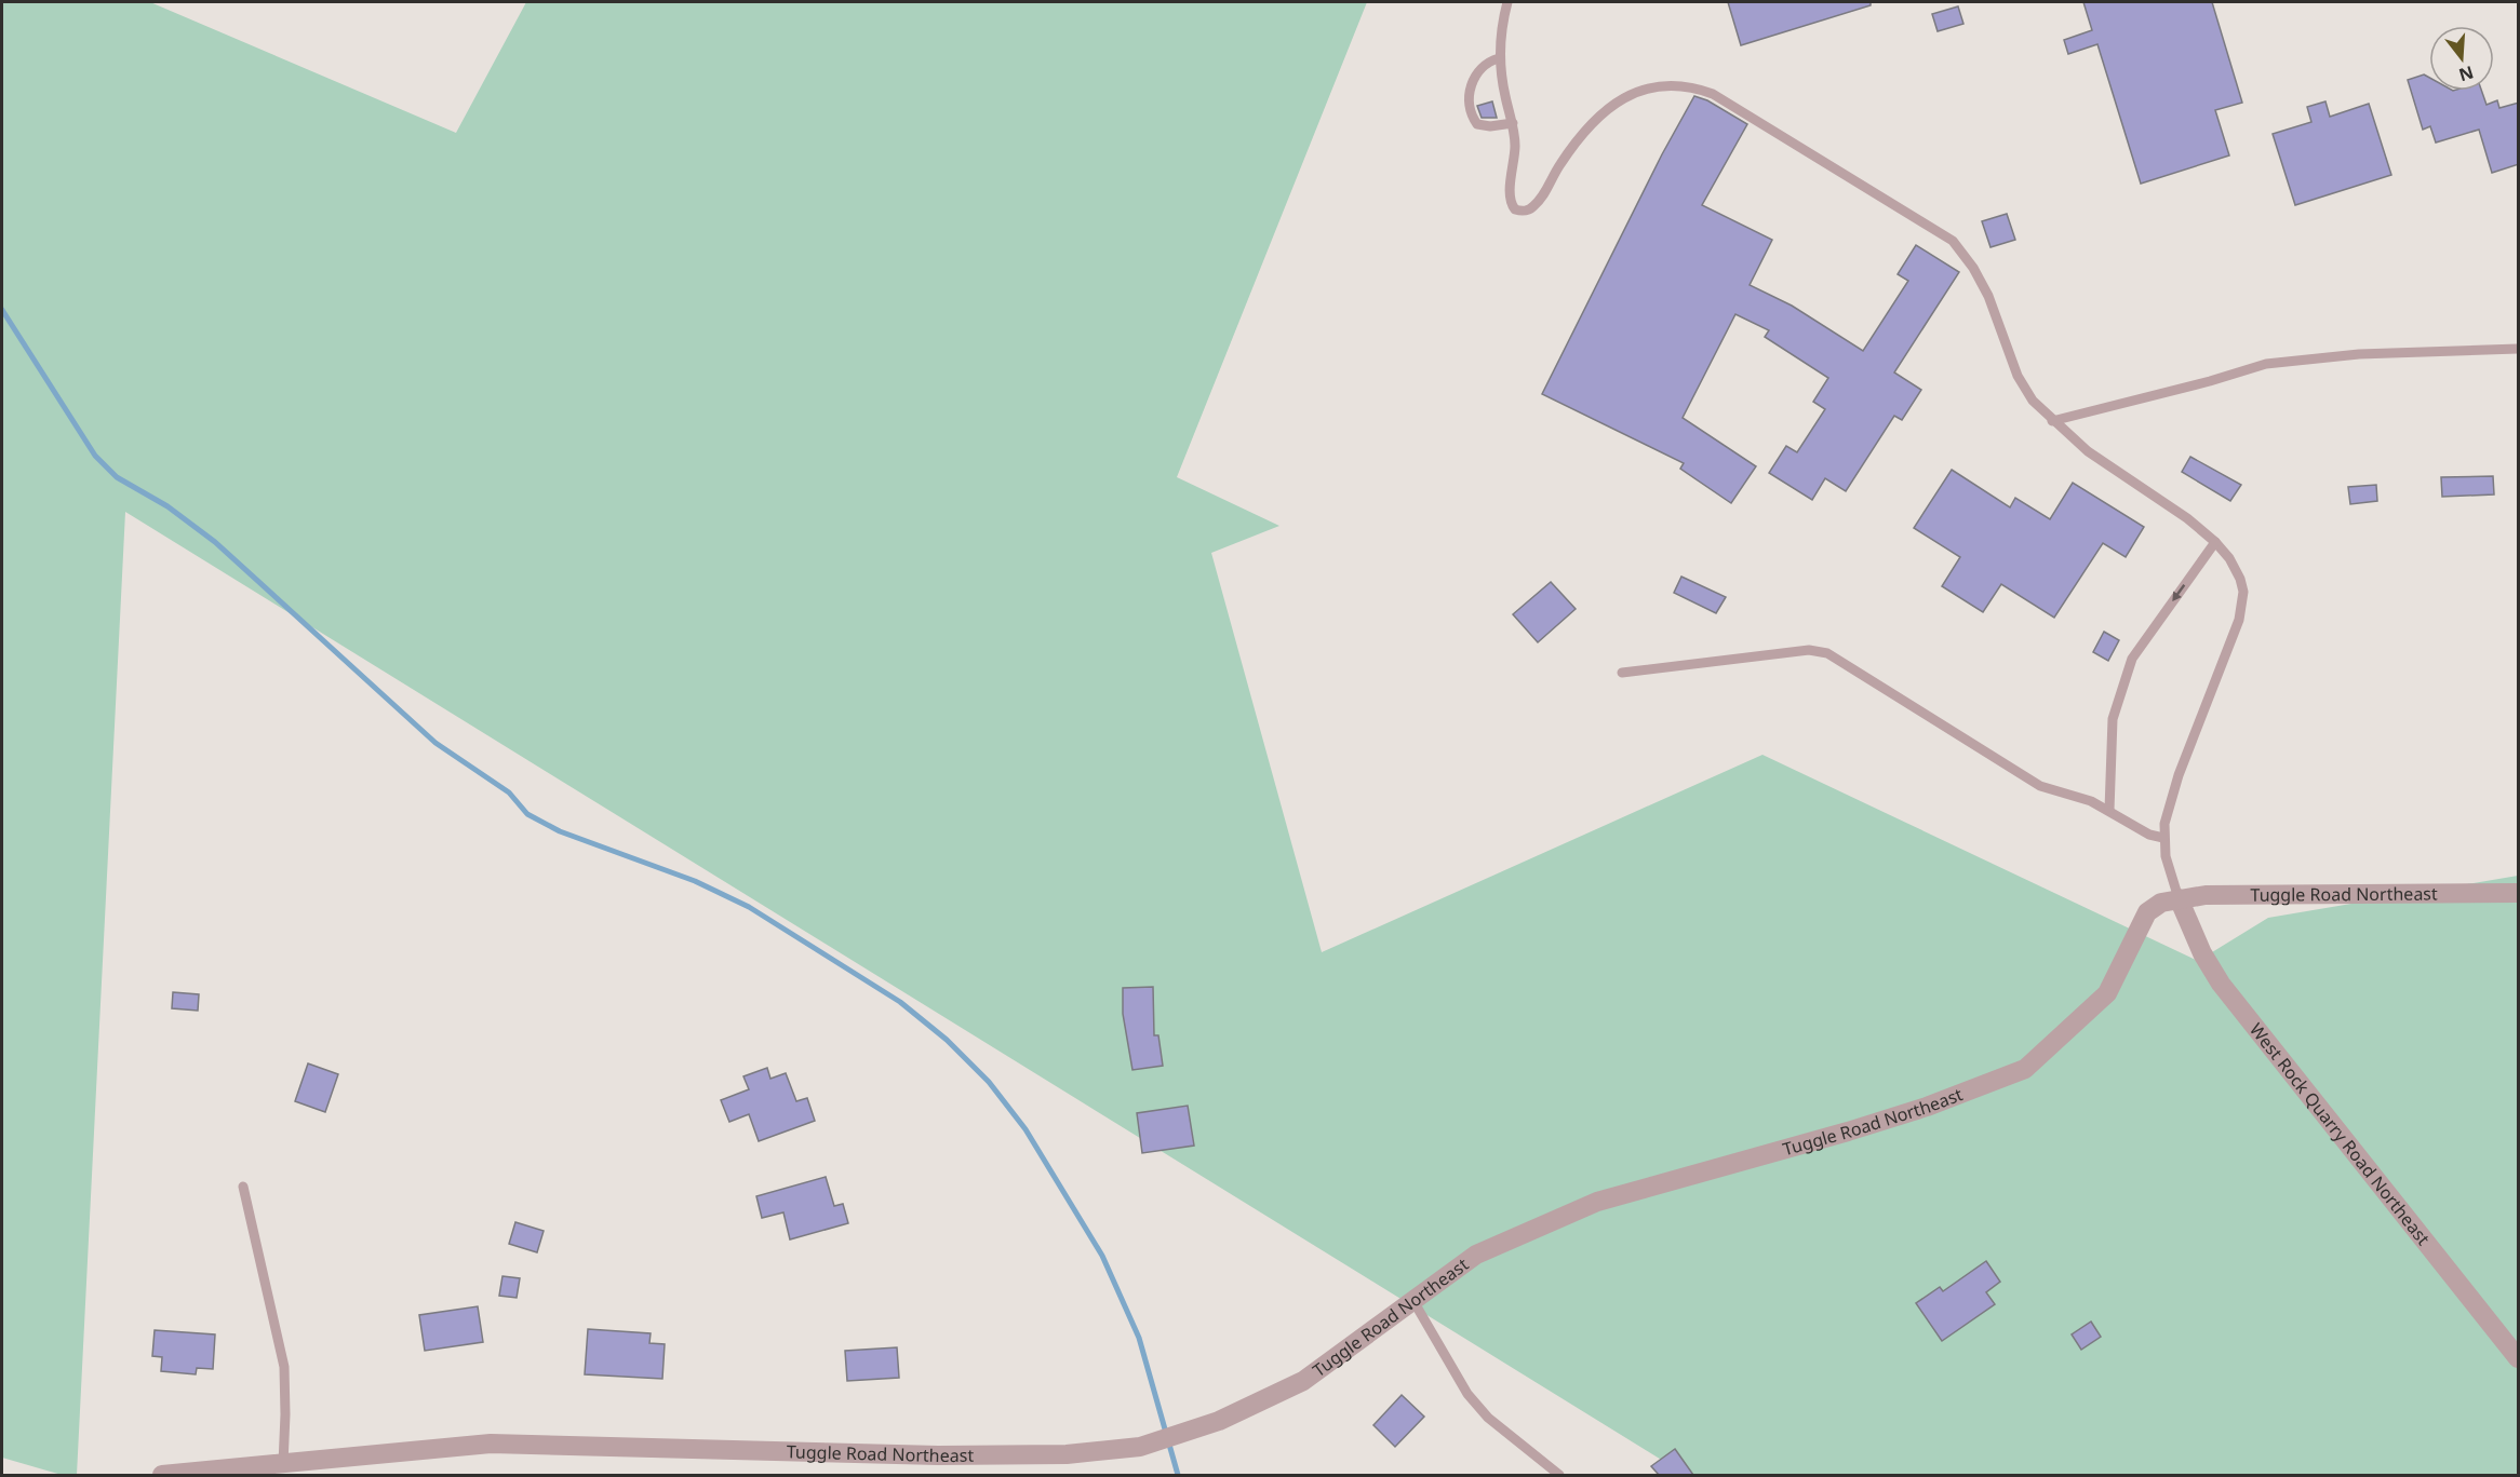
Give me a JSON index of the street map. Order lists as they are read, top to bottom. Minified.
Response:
{"streets":{"street":["Tuggle Road Northeast","West Rock Quarry Road Northeast"]},"crossings":[["Tuggle Road Northeast","West Rock Quarry Road Northeast"]],"north":"bottom"}
